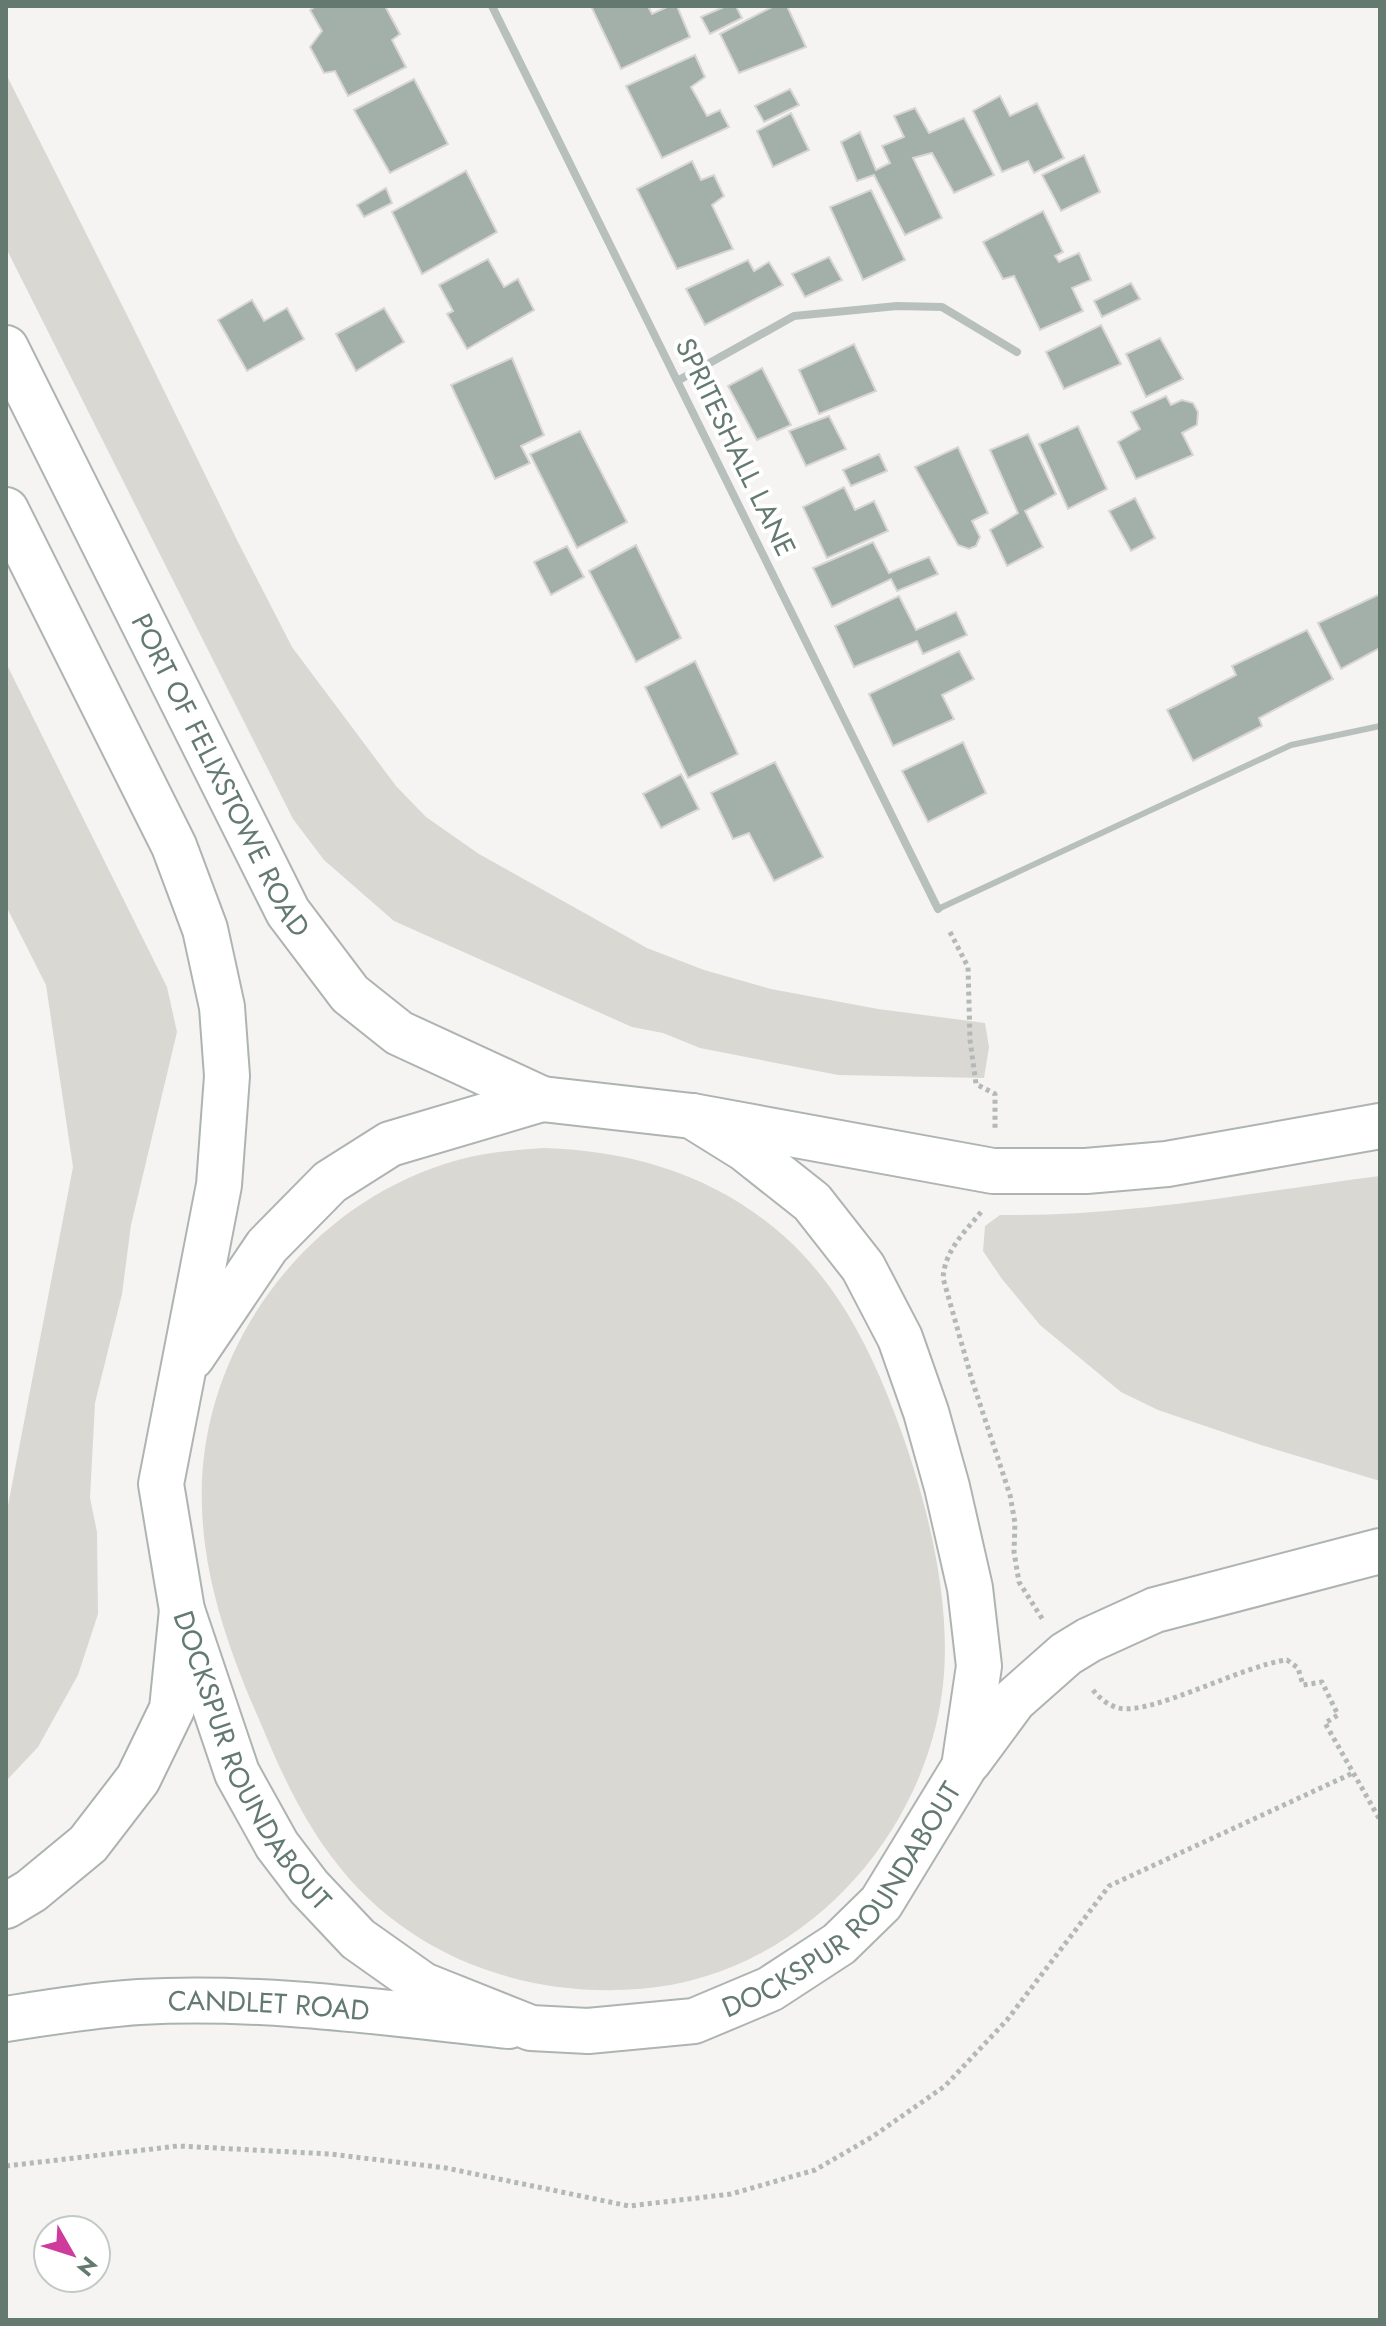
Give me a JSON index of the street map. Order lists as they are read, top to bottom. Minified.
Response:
{"streets":{"main road":["PORT OF FELIXSTOWE ROAD","DOCKSPUR ROUNDABOUT","CANDLET ROAD"],"street":["SPRITESHALL LANE"]},"crossings":[["PORT OF FELIXSTOWE ROAD","DOCKSPUR ROUNDABOUT"],["DOCKSPUR ROUNDABOUT","CANDLET ROAD"]],"north":"bottom right"}
